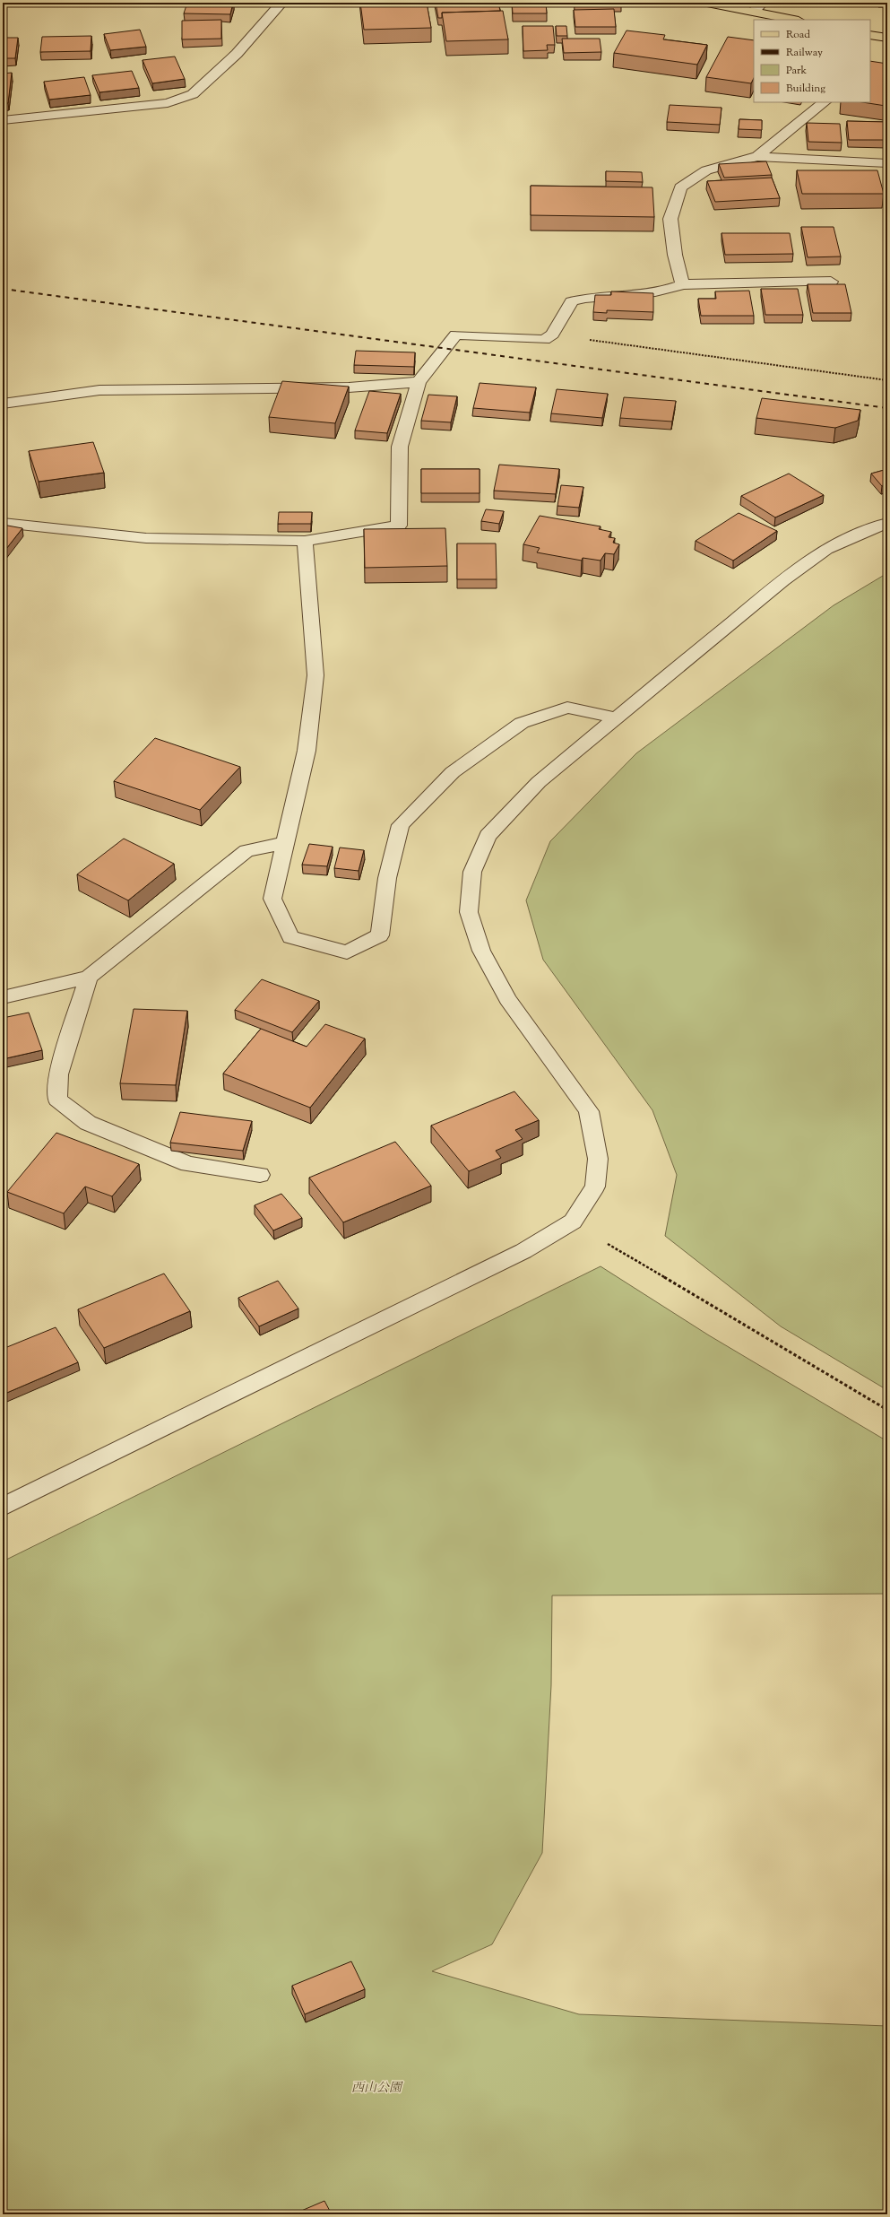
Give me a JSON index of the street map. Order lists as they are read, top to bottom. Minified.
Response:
{"parks":["西山公園"],"legend":["Road","Railway","Park","Building"]}
